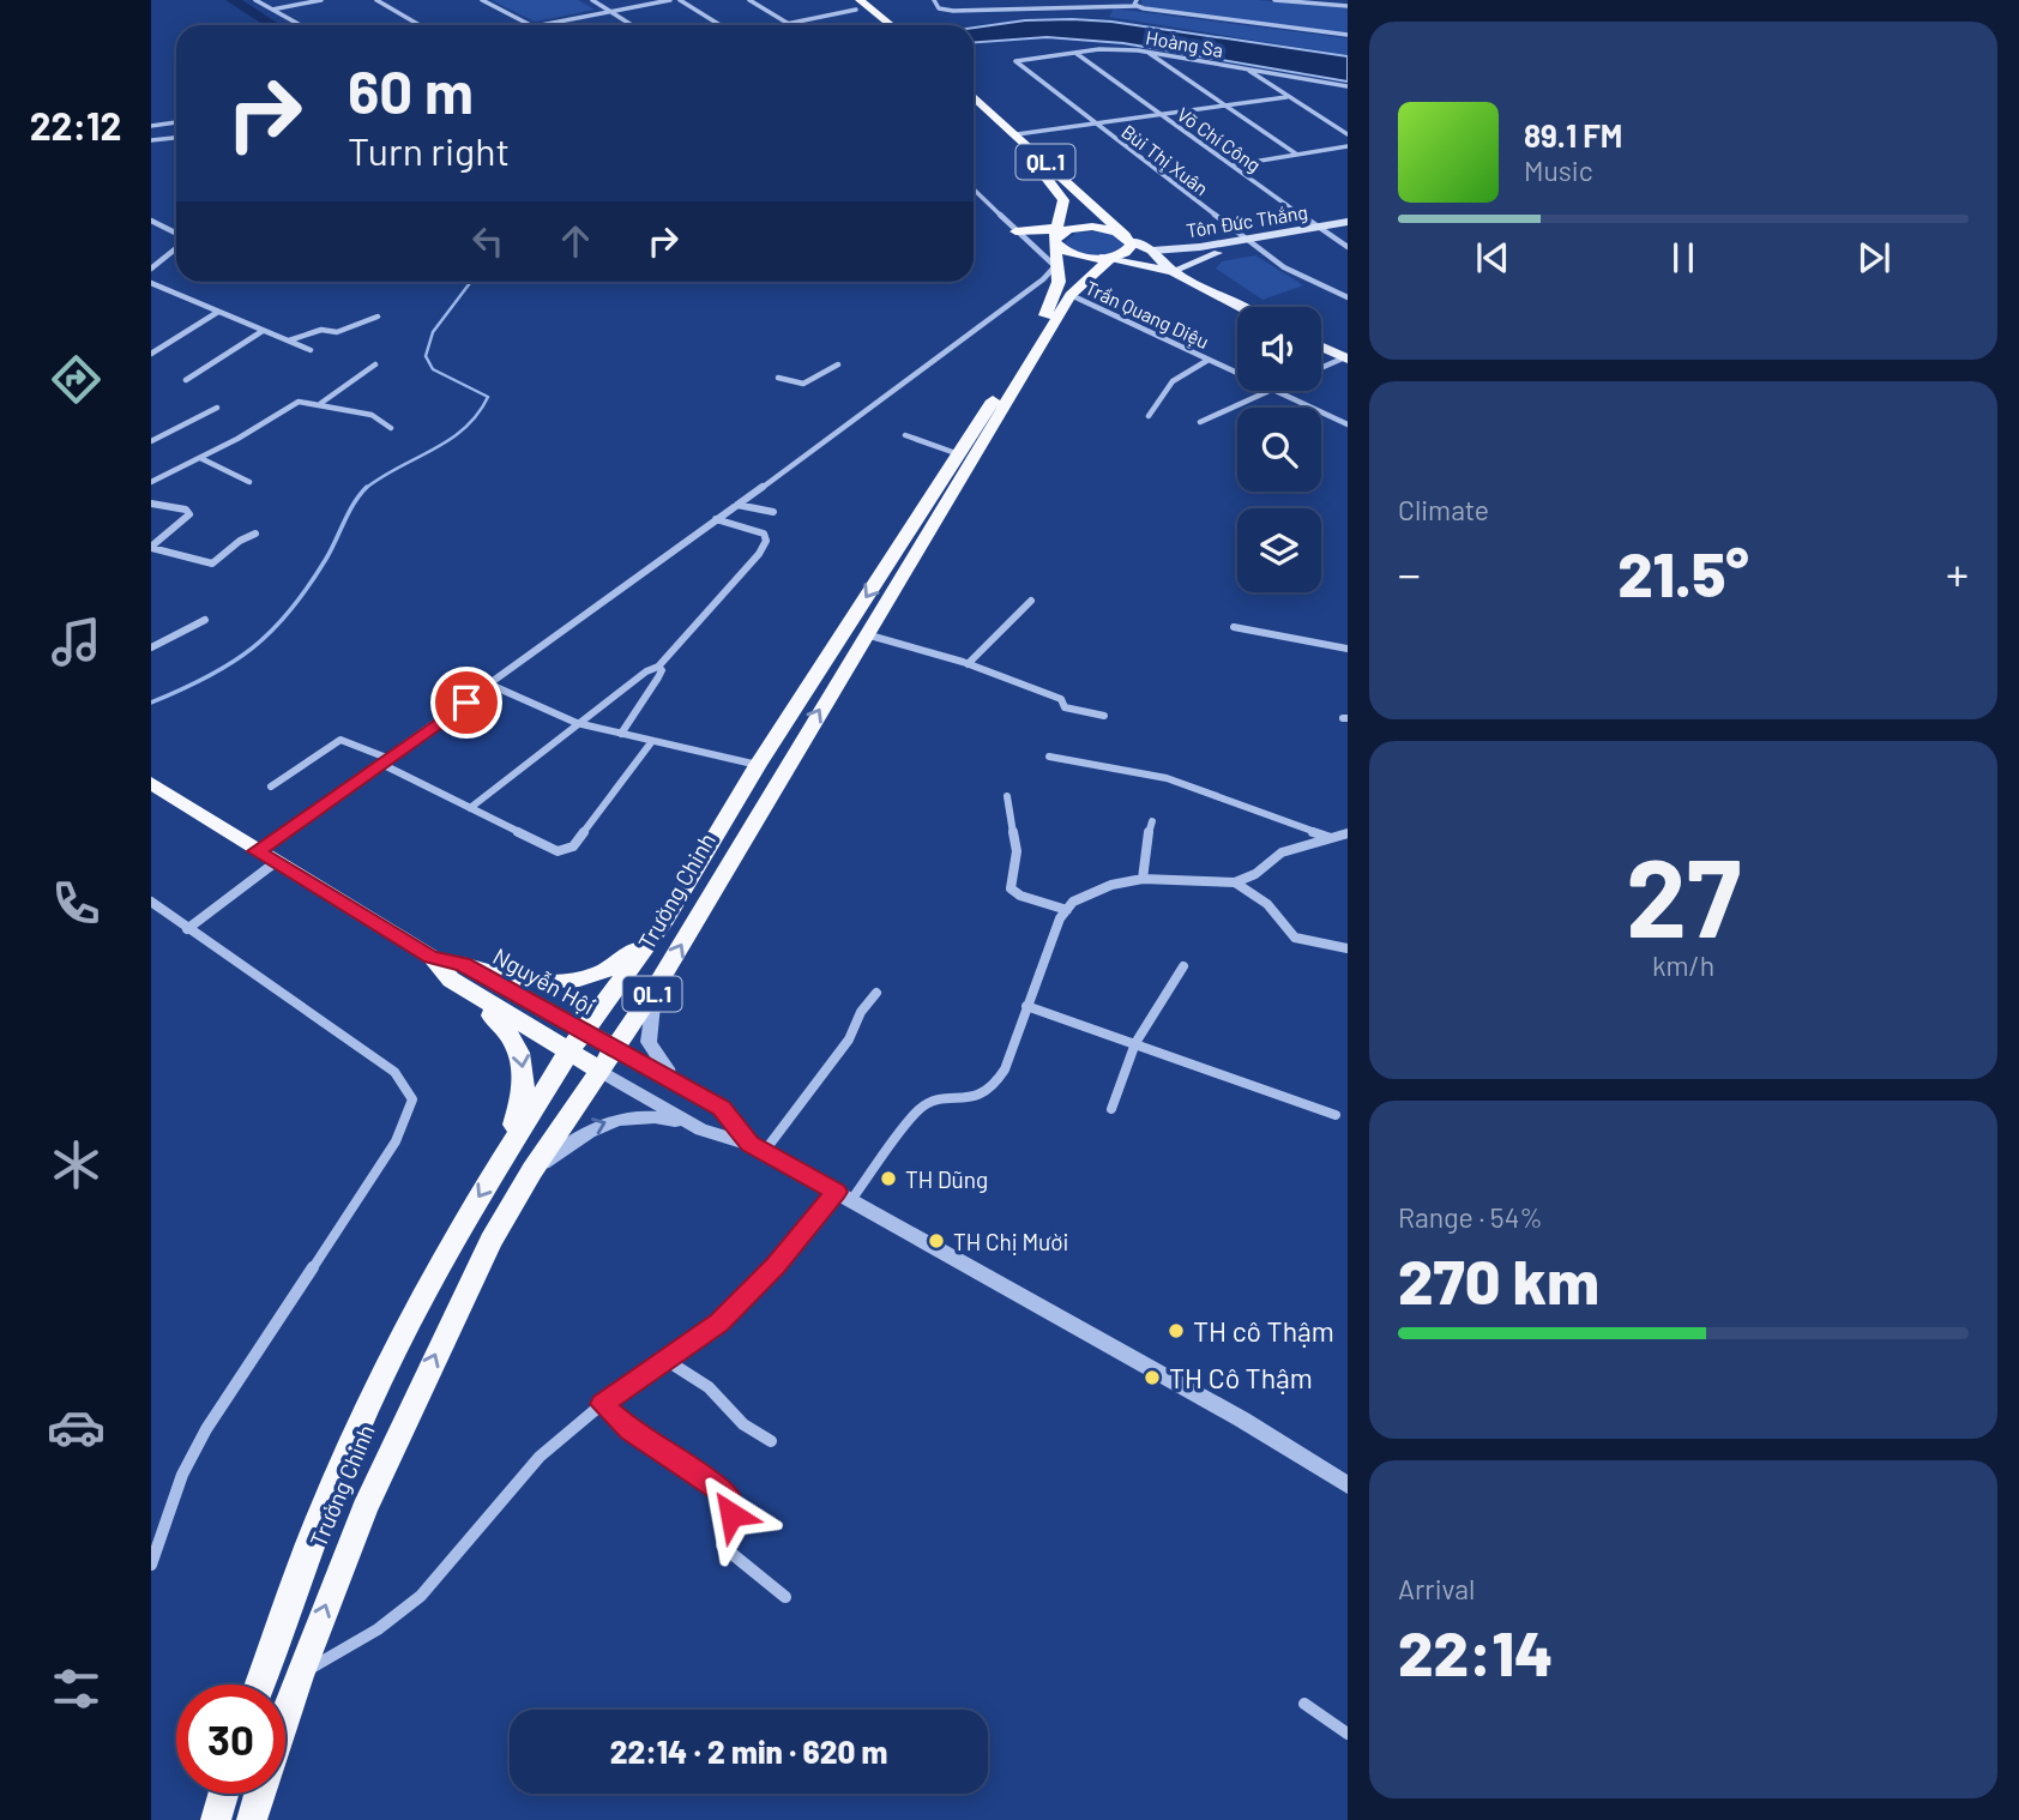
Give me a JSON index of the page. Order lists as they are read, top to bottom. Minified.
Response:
{"streets":{"highway":["QL.1","Trường Chinh","Nguyễn Hội"],"main road":["Tôn Đức Thắng"],"street":["Hoàng Sa","Võ Chí Công","Bùi Thị Xuân","Trần Quang Diệu"]},"crossings":[["Hoàng Sa","Võ Chí Công"],["Hoàng Sa","Bùi Thị Xuân"],["Võ Chí Công","Tôn Đức Thắng"],["Bùi Thị Xuân","Tôn Đức Thắng"],["QL.1","Trường Chinh"],["Trần Quang Diệu","Trường Chinh"],["Trường Chinh","Nguyễn Hội"]],"places":["TH Dũng","TH Chị Mười","TH cô Thậm","TH Cô Thậm"],"page":{"tabs":"22:12","turn":["60 m","Turn right"],"song":["89.1 FM","Music"],"tile":["Climate",["27","km/h"],["Range · 54%","270 km"],["Arrival","22:14"]],"heat":["−","21.5°","+"],"limit":"30","trip":"22:14 · 2 min · 620 m"}}
